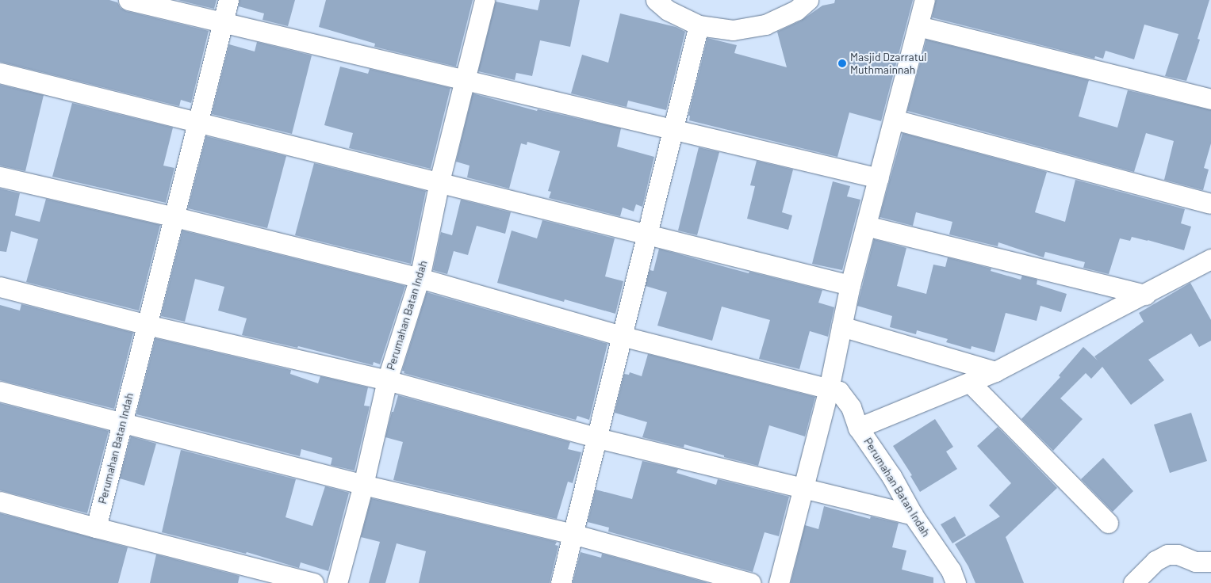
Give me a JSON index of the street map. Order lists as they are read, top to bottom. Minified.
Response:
{"streets":{"street":["Perumahan Batan Indah"]},"places":["Masjid Dzarratul Muthmainnah"]}
